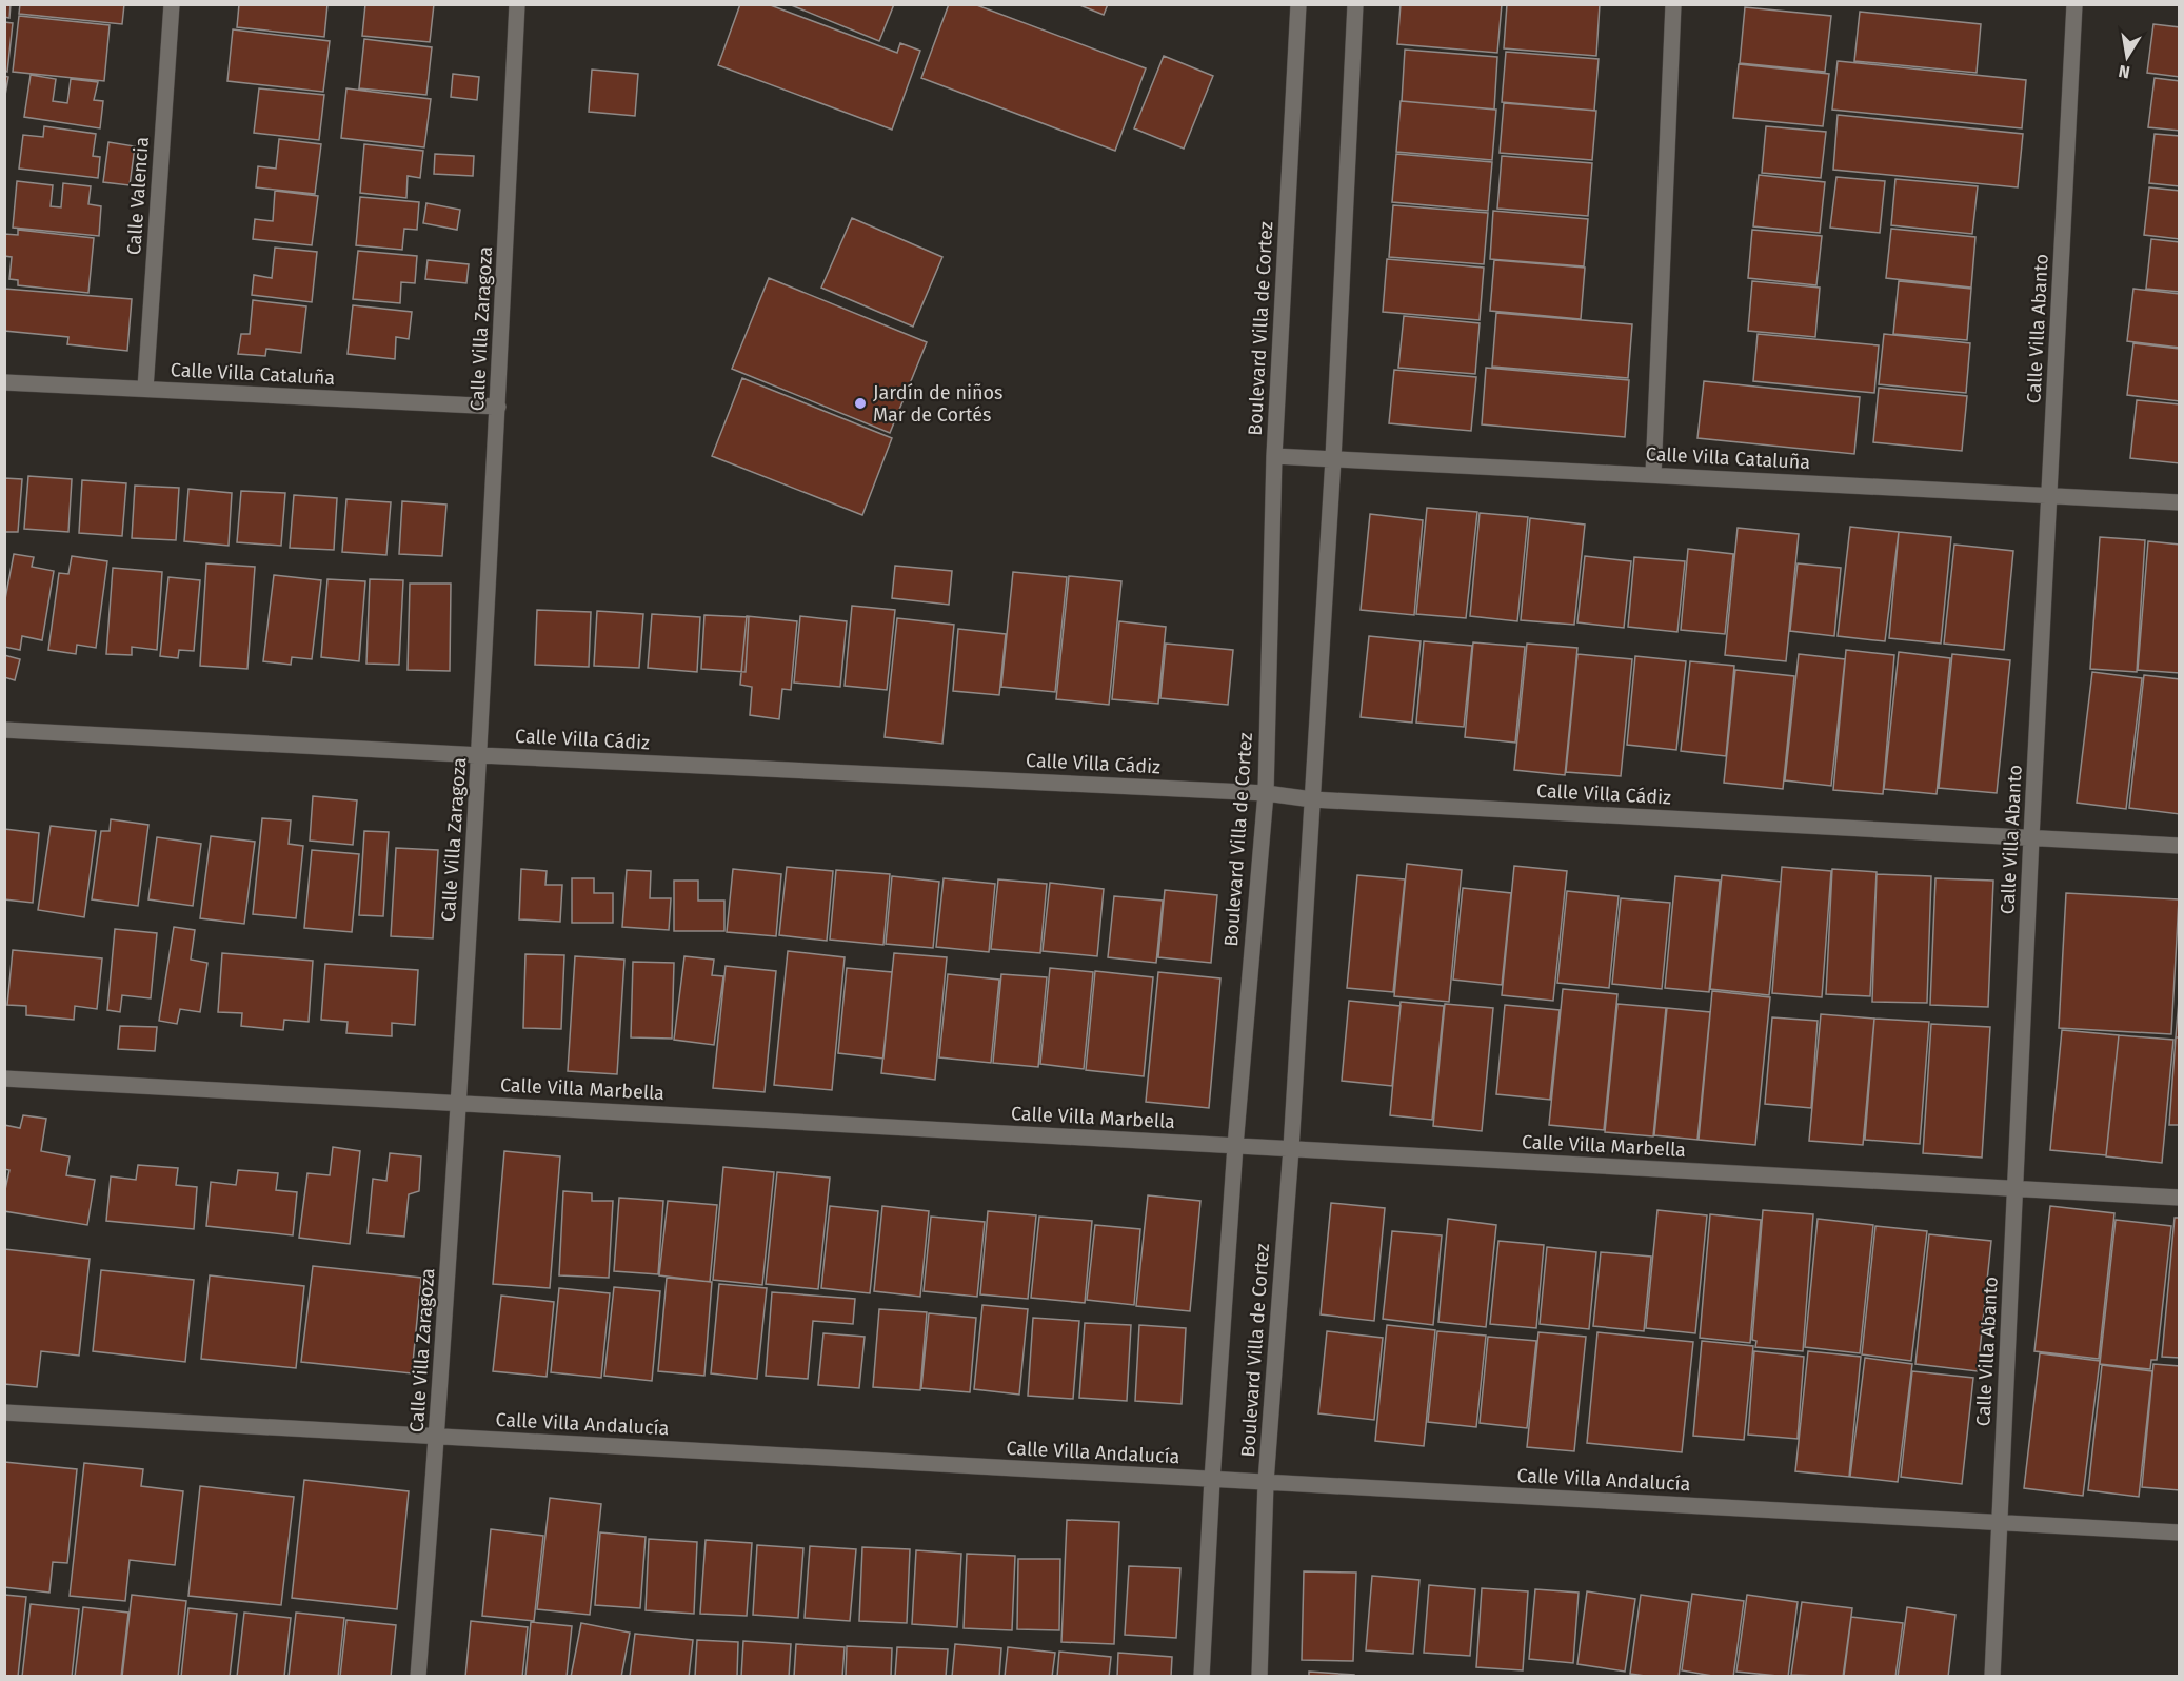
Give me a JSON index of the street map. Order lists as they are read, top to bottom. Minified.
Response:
{"streets":{"street":["Calle Valencia","Calle Villa Zaragoza","Boulevard Villa de Cortez","Calle Villa Abanto","Calle Villa Cataluña","Calle Villa Cádiz","Calle Villa Marbella","Calle Villa Andalucía"]},"crossings":[["Calle Valencia","Calle Villa Cataluña"],["Calle Villa Zaragoza","Calle Villa Cataluña"],["Calle Villa Zaragoza","Calle Villa Cádiz"],["Calle Villa Zaragoza","Calle Villa Marbella"],["Calle Villa Zaragoza","Calle Villa Andalucía"],["Boulevard Villa de Cortez","Calle Villa Cataluña"],["Boulevard Villa de Cortez","Calle Villa Cádiz"],["Boulevard Villa de Cortez","Calle Villa Marbella"],["Boulevard Villa de Cortez","Calle Villa Andalucía"],["Calle Villa Abanto","Calle Villa Cataluña"],["Calle Villa Abanto","Calle Villa Cádiz"],["Calle Villa Abanto","Calle Villa Marbella"],["Calle Villa Abanto","Calle Villa Andalucía"]],"places":["Jardín de niños Mar de Cortés"],"north":"bottom"}
